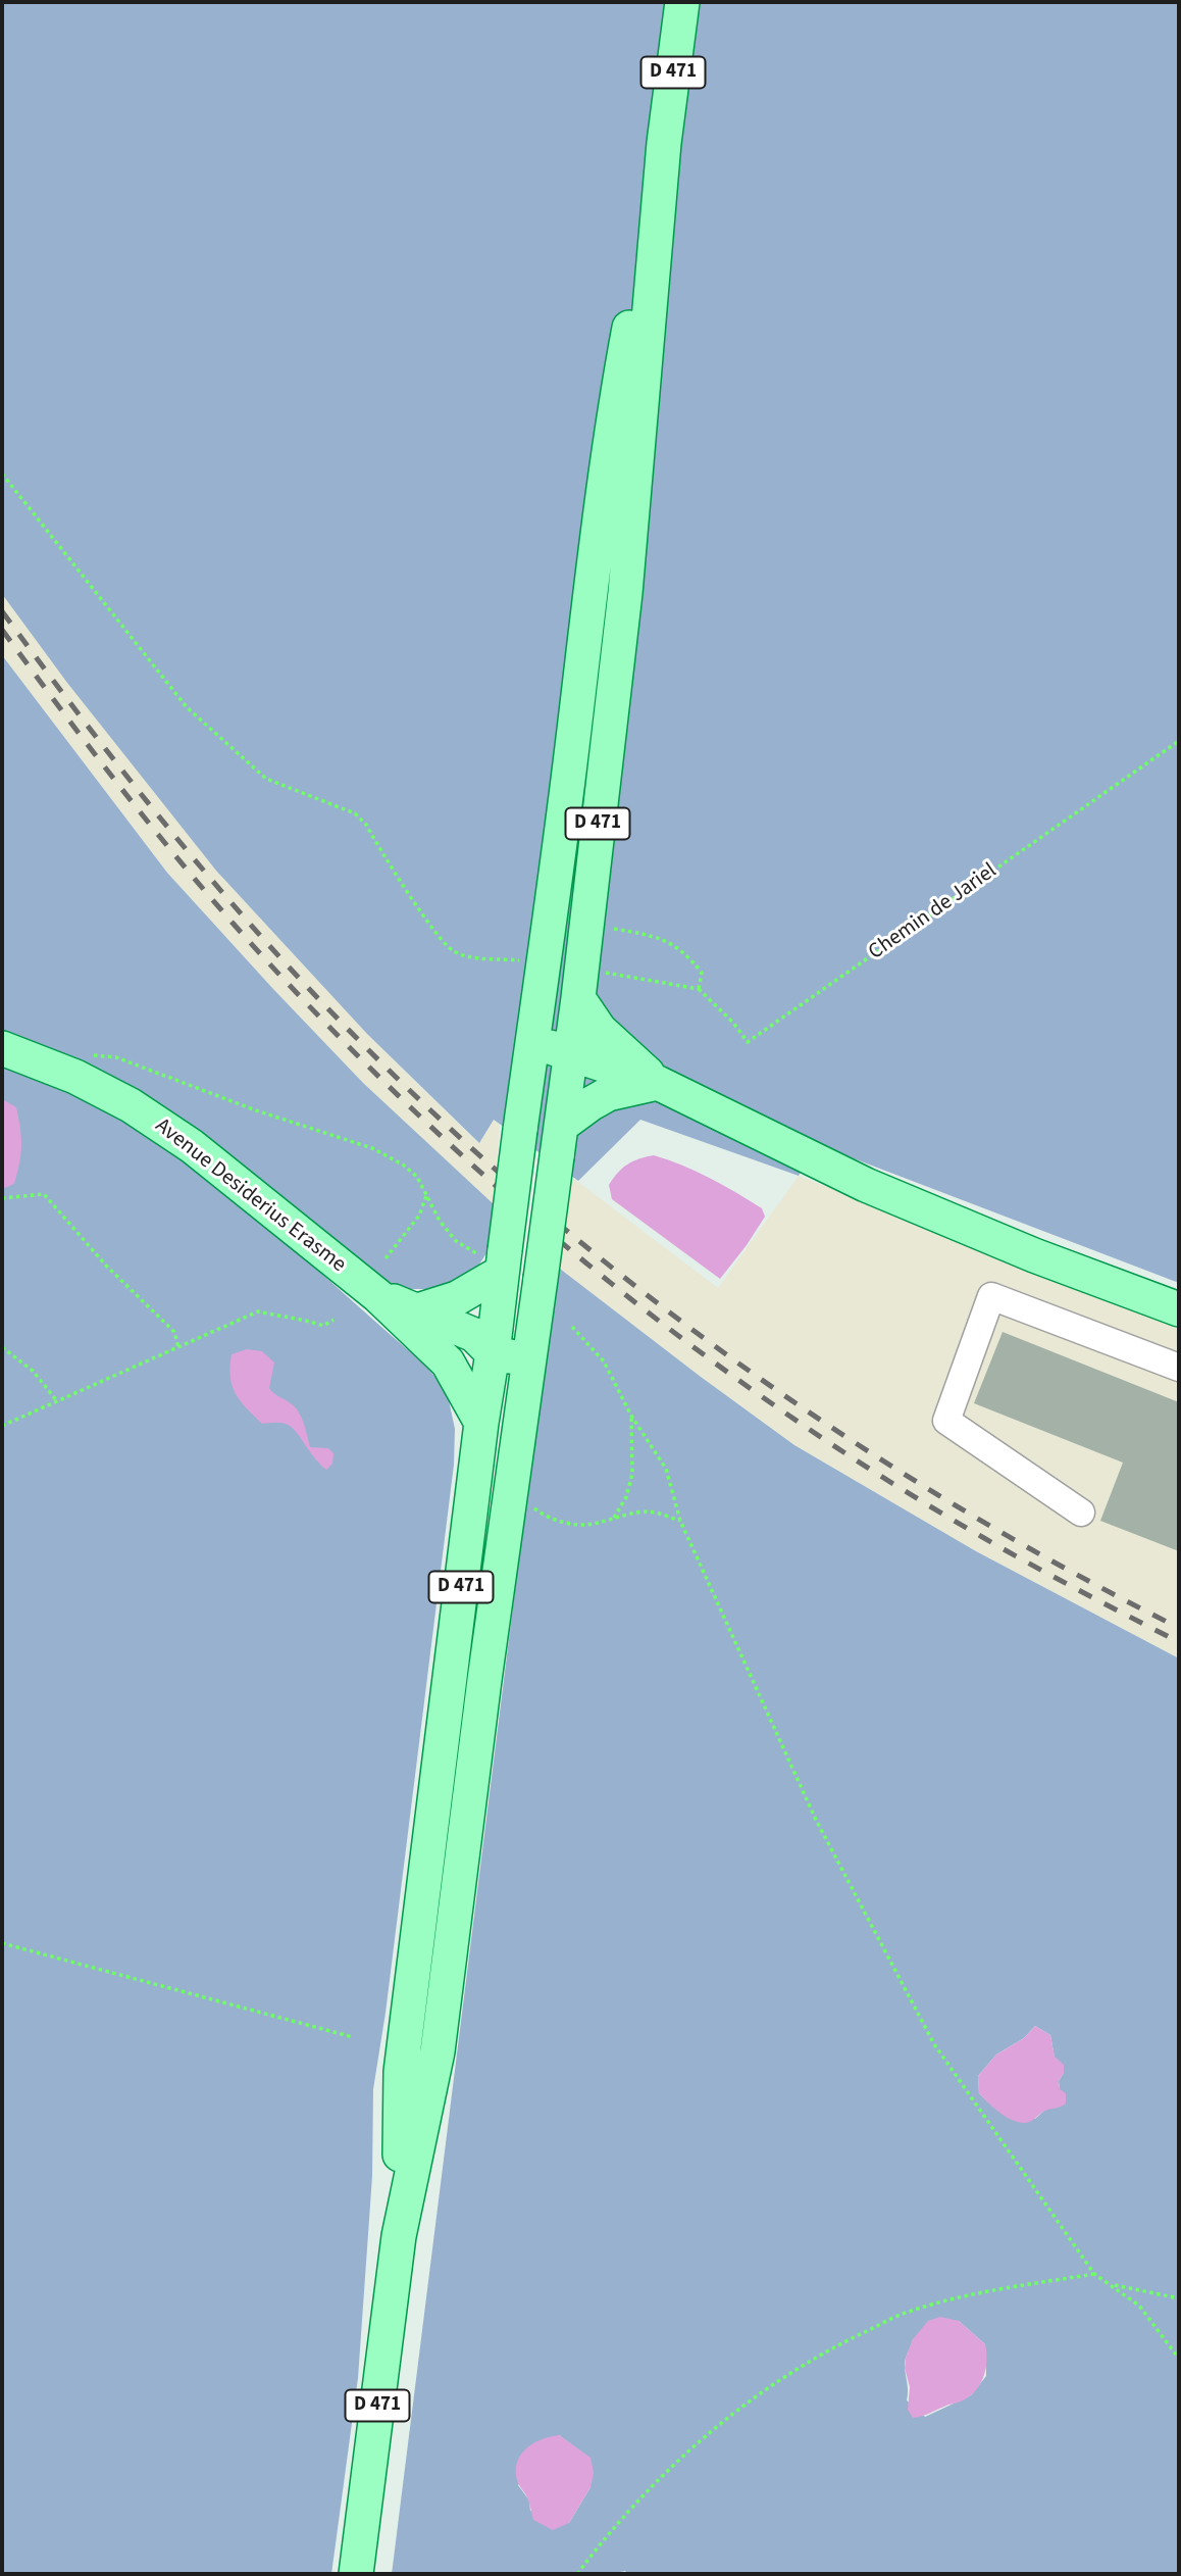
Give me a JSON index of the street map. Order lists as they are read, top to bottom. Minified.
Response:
{"streets":{"main road":["D 471","Avenue Desiderius Erasme"],"path":["Chemin de Jariel"]}}
